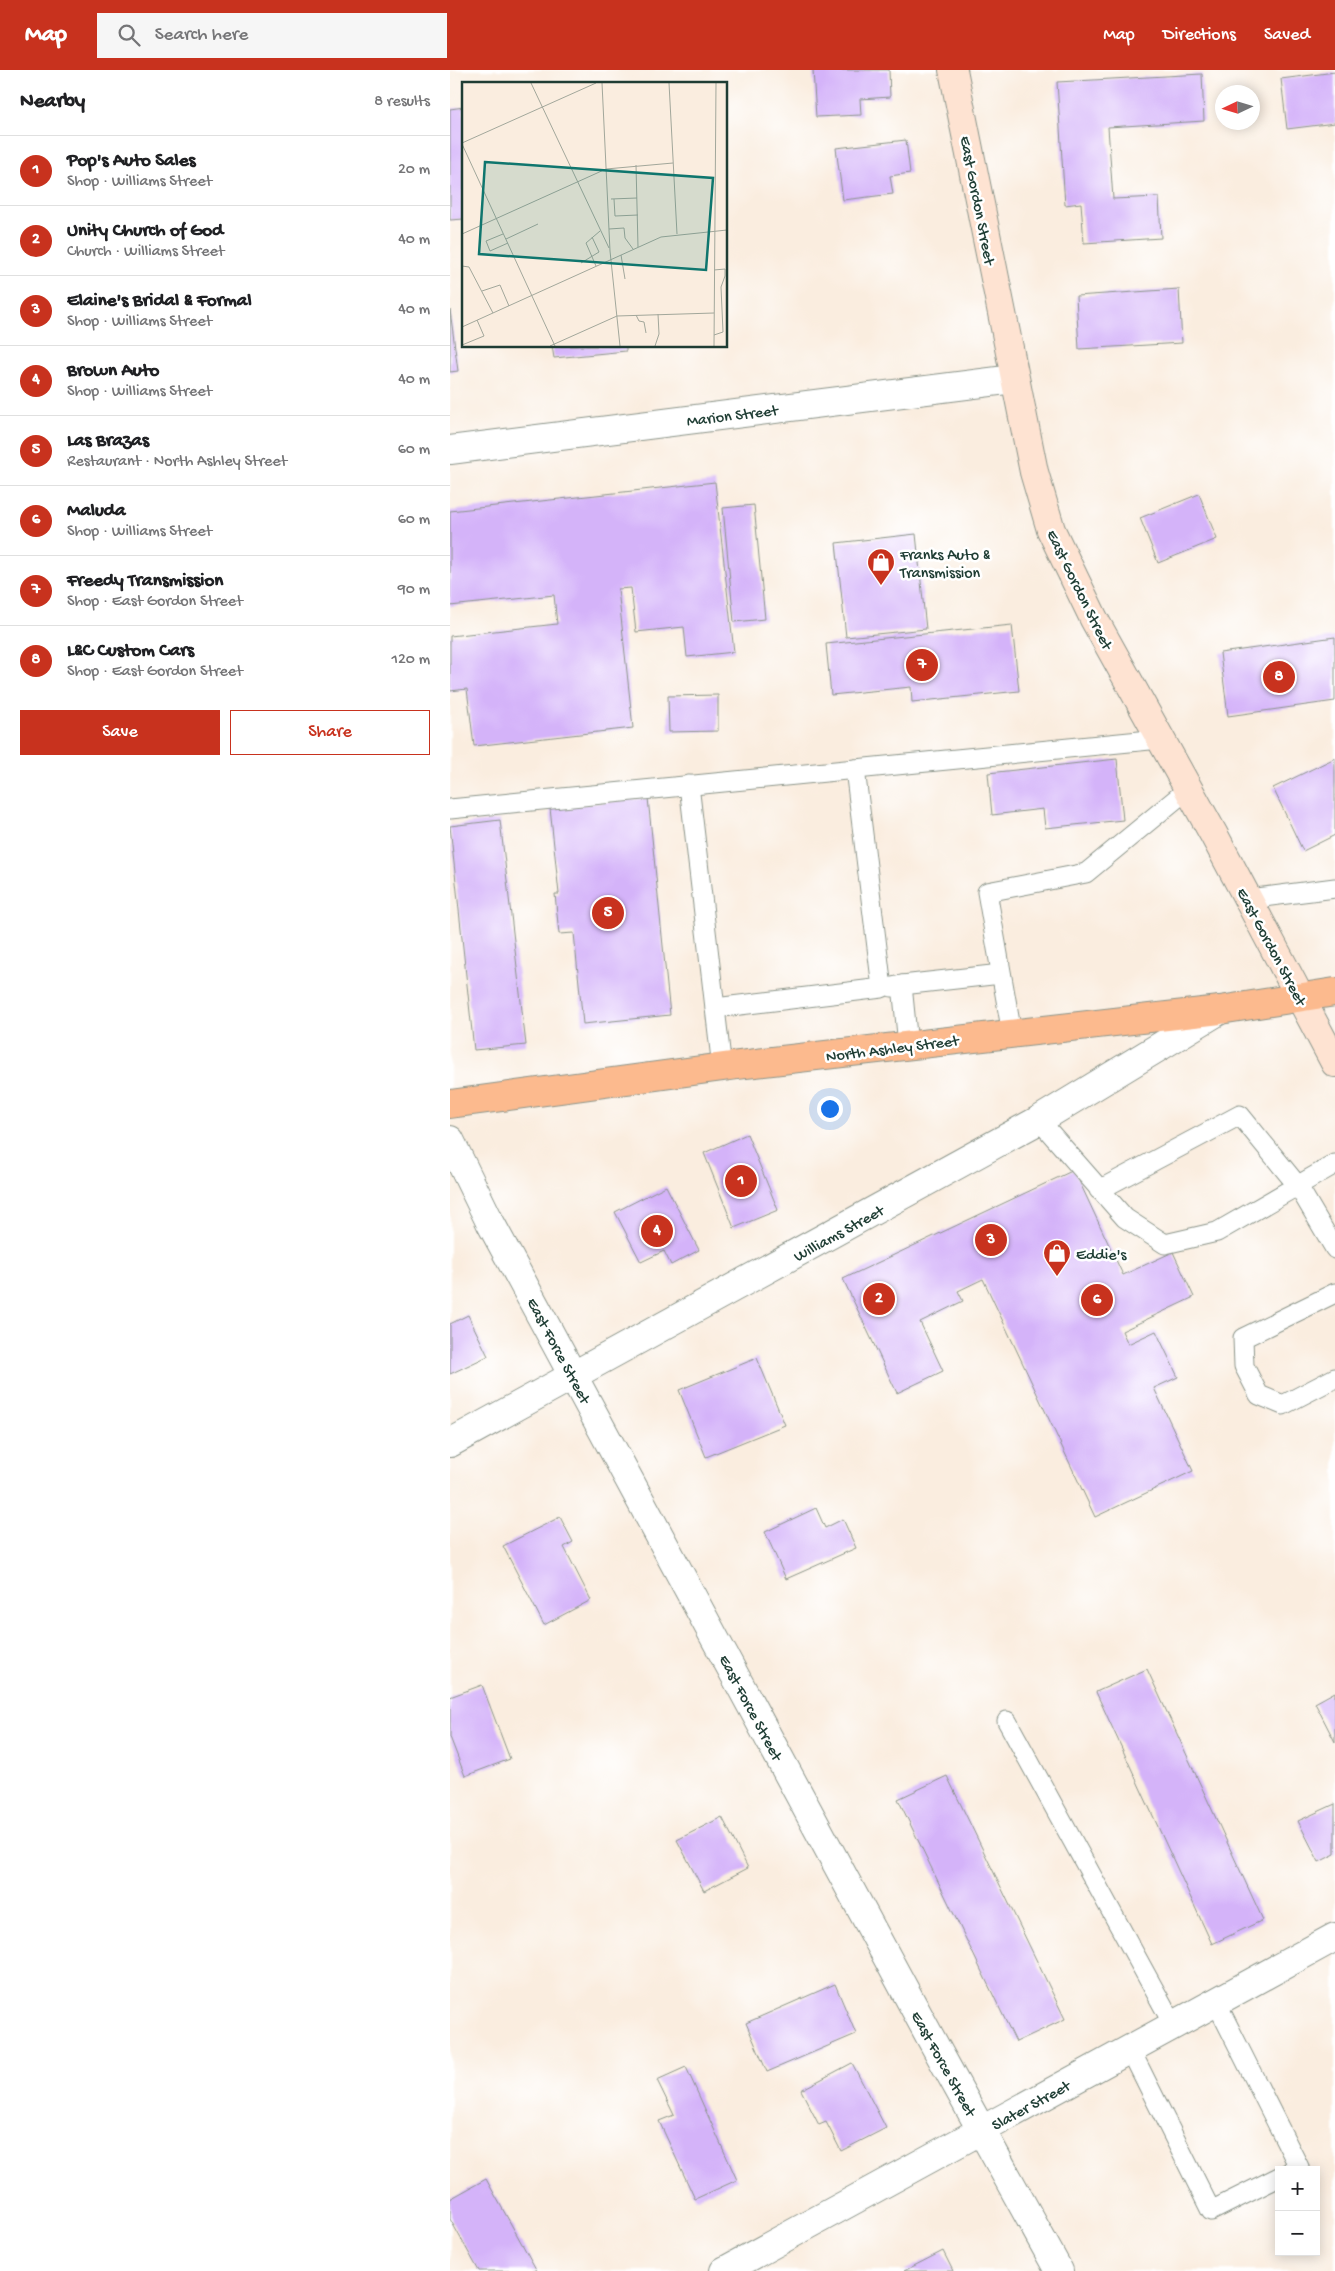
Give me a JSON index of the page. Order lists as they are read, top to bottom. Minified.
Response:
{"streets":{"main road":["North Ashley Street"],"street":["East Gordon Street","Marion Street","Williams Street","East Force Street","Slater Street"]},"crossings":[["East Gordon Street","Marion Street"],["East Gordon Street","North Ashley Street"],["North Ashley Street","Williams Street"],["Williams Street","East Force Street"],["East Force Street","Slater Street"]],"places":{"shop":["Franks Auto & Transmission","Eddie's"]},"north":"left","page":{"header":"Map","search":"Search here","nav":["Map","Directions","Saved"],"heading":["Nearby","8 results"],"list":[{"mark":"1","name":"Pop's Auto Sales","note":"Shop · Williams Street","value":"20 m"},{"mark":"2","name":"Unity Church of God","note":"Church · Williams Street","value":"40 m"},{"mark":"3","name":"Elaine's Bridal & Formal","note":"Shop · Williams Street","value":"40 m"},{"mark":"4","name":"Brown Auto","note":"Shop · Williams Street","value":"40 m"},{"mark":"5","name":"Las Brazas","note":"Restaurant · North Ashley Street","value":"60 m"},{"mark":"6","name":"Maluda","note":"Shop · Williams Street","value":"60 m"},{"mark":"7","name":"Freedy Transmission","note":"Shop · East Gordon Street","value":"90 m"},{"mark":"8","name":"L&C Custom Cars","note":"Shop · East Gordon Street","value":"120 m"}],"pins":["7","8","5","1","4","3","2","6"],"buttons":["Save","Share"],"map_buttons":["+","−"]}}
